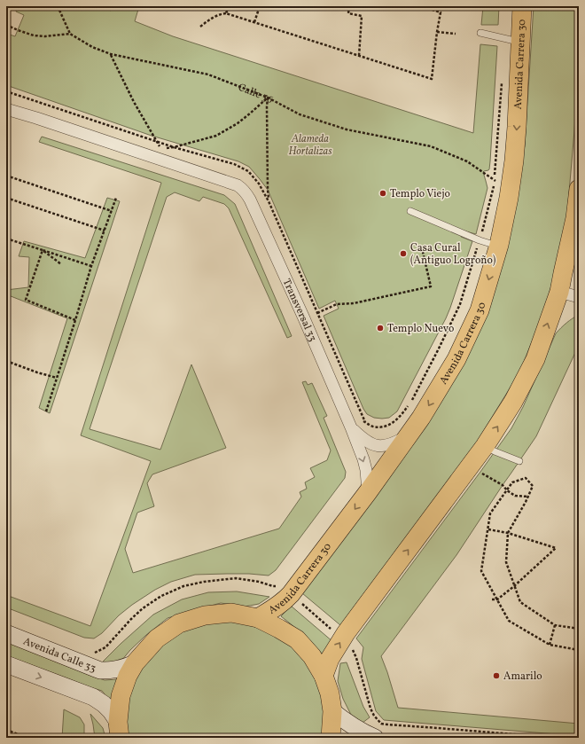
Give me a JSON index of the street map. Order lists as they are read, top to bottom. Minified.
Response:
{"streets":{"main road":["Avenida Carrera 30","Avenida Calle 33"],"street":["Transversal 33"],"path":["Calle 36"]},"crossings":[["Avenida Carrera 30","Transversal 33"]],"parks":["Alameda Hortalizas"],"places":["Templo Viejo","Casa Cural (Antiguo Logroño)","Templo Nuevo","Amarilo"]}
